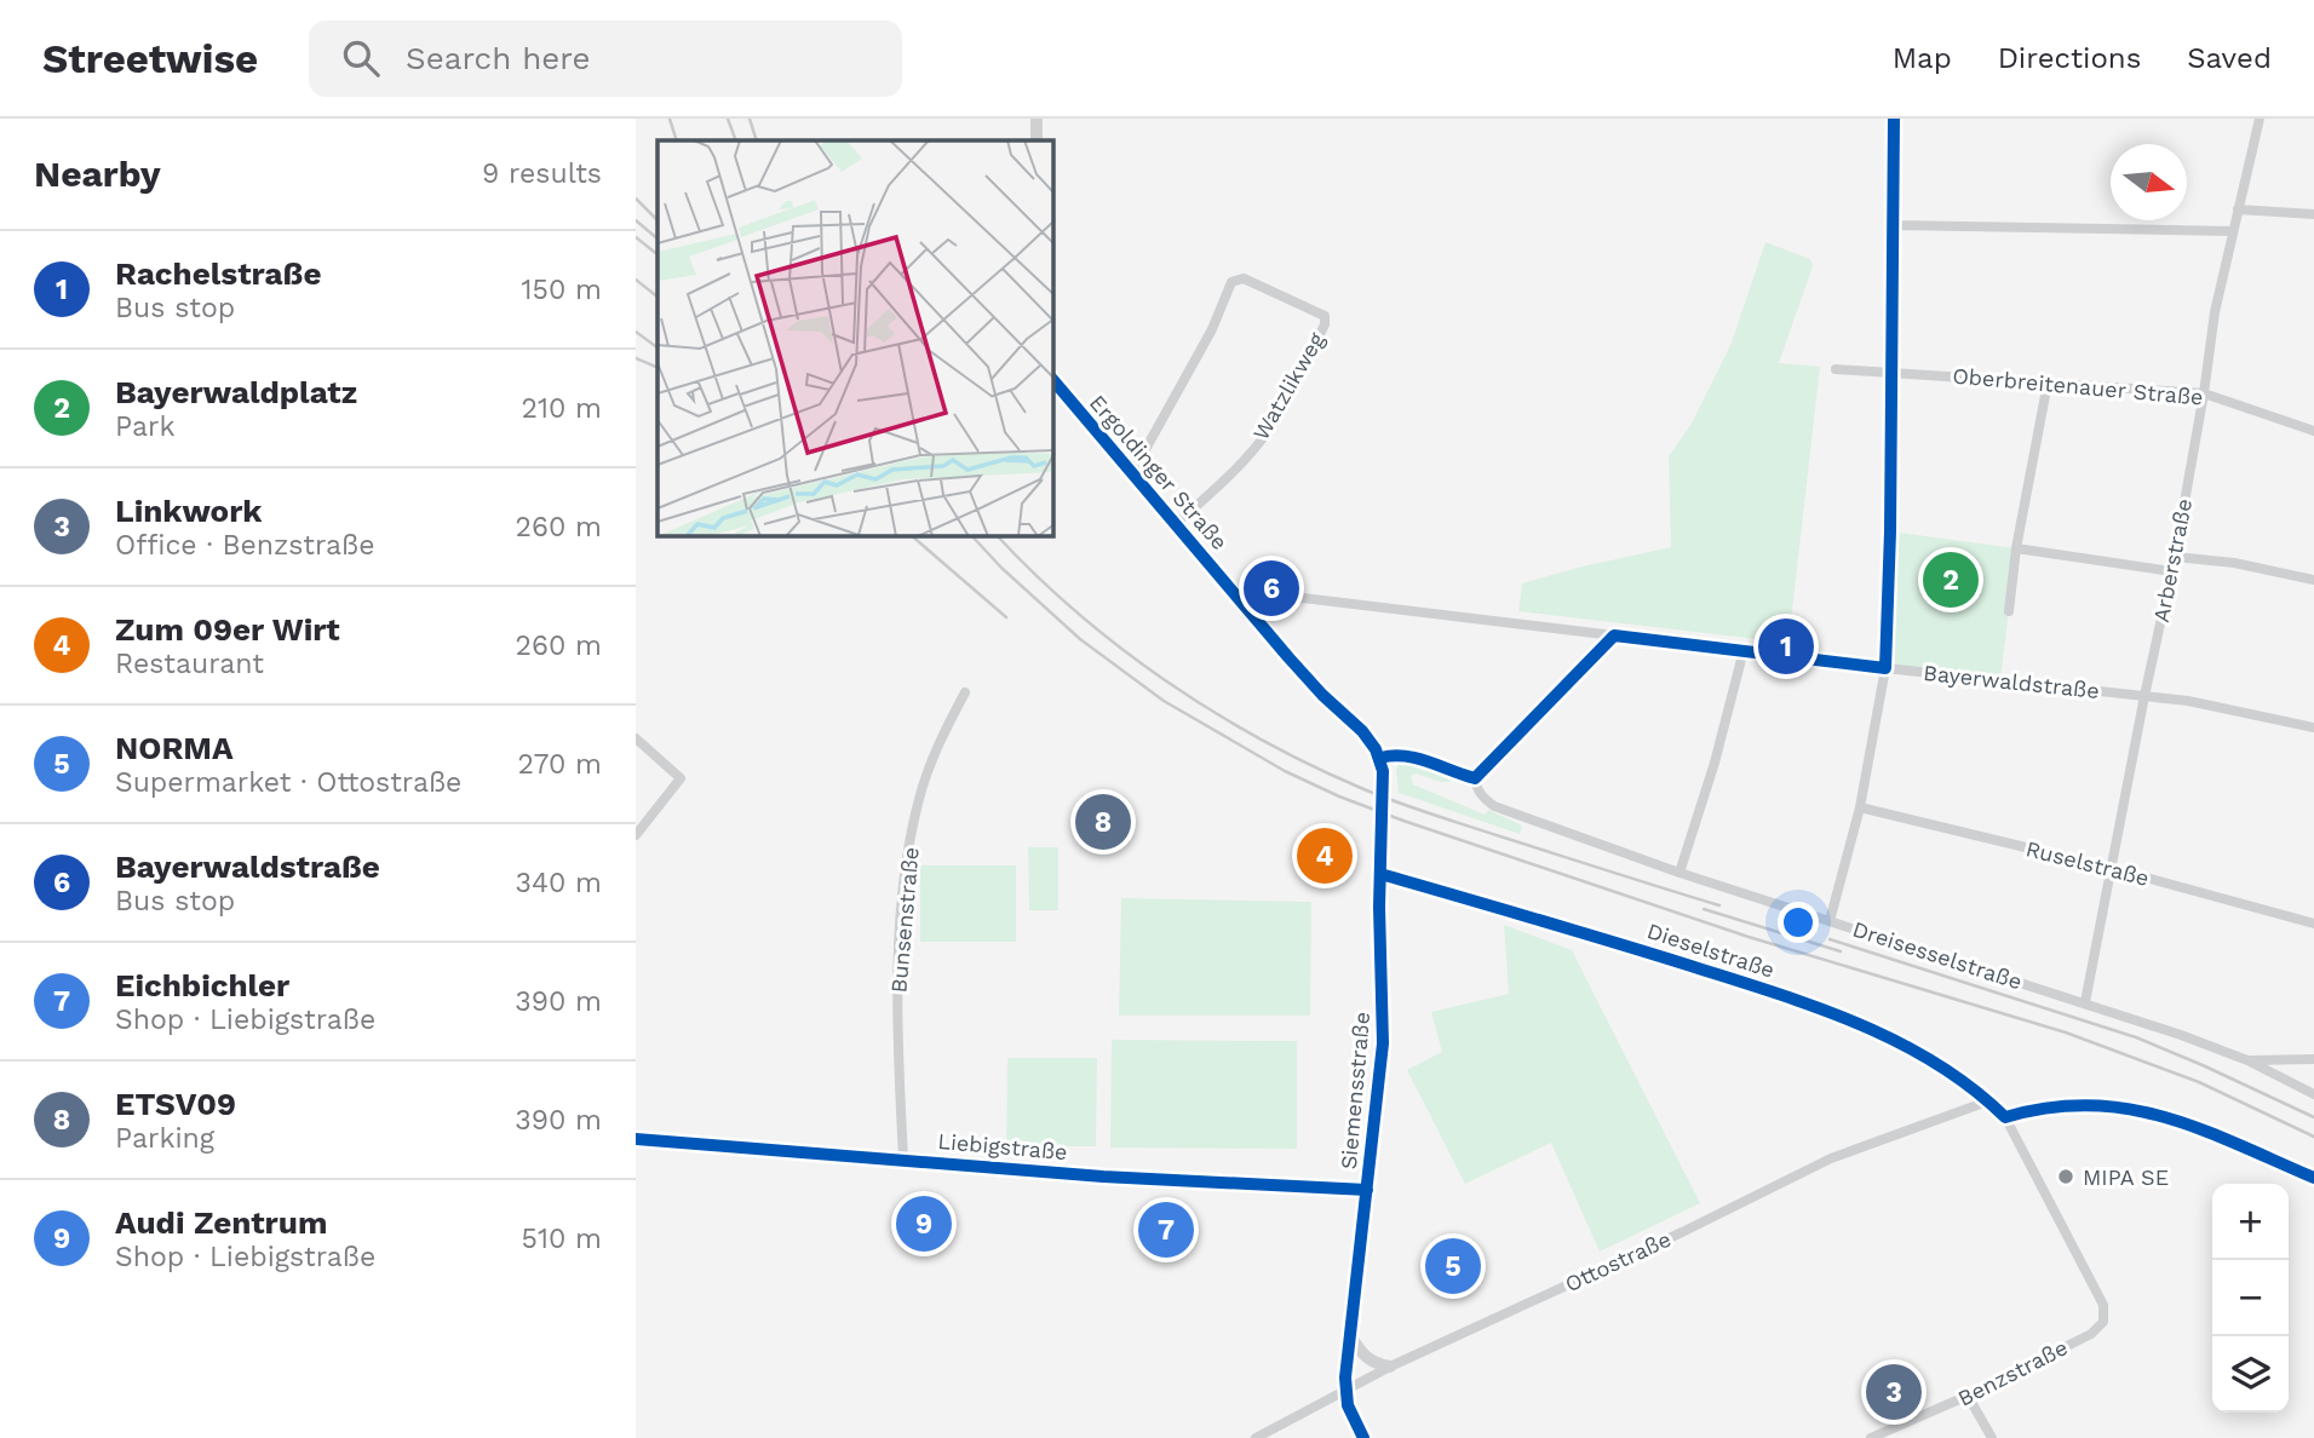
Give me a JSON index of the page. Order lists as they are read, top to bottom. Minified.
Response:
{"streets":{"main road":["Ergoldinger Straße","Siemensstraße"],"street":["Watzlikweg","Oberbreitenauer Straße","Arberstraße","Bayerwaldstraße","Ruselstraße","Bunsenstraße","Dieselstraße","Dreisesselstraße","Liebigstraße","Ottostraße","Benzstraße"]},"crossings":[["Watzlikweg","Ergoldinger Straße"],["Oberbreitenauer Straße","Arberstraße"],["Ergoldinger Straße","Bayerwaldstraße"],["Ergoldinger Straße","Siemensstraße"],["Arberstraße","Bayerwaldstraße"],["Arberstraße","Ruselstraße"],["Arberstraße","Dreisesselstraße"],["Bayerwaldstraße","Dreisesselstraße"],["Bunsenstraße","Liebigstraße"],["Dieselstraße","Siemensstraße"],["Dieselstraße","Ottostraße"],["Dieselstraße","Benzstraße"],["Siemensstraße","Liebigstraße"],["Siemensstraße","Ottostraße"]],"places":["MIPA SE"],"north":"right","page":{"header":"Streetwise","search":"Search here","nav":["Map","Directions","Saved"],"heading":["Nearby","9 results"],"list":[{"mark":"1","name":"Rachelstraße","note":"Bus stop","value":"150 m"},{"mark":"2","name":"Bayerwaldplatz","note":"Park","value":"210 m"},{"mark":"3","name":"Linkwork","note":"Office · Benzstraße","value":"260 m"},{"mark":"4","name":"Zum 09er Wirt","note":"Restaurant","value":"260 m"},{"mark":"5","name":"NORMA","note":"Supermarket · Ottostraße","value":"270 m"},{"mark":"6","name":"Bayerwaldstraße","note":"Bus stop","value":"340 m"},{"mark":"7","name":"Eichbichler","note":"Shop · Liebigstraße","value":"390 m"},{"mark":"8","name":"ETSV09","note":"Parking","value":"390 m"},{"mark":"9","name":"Audi Zentrum","note":"Shop · Liebigstraße","value":"510 m"}],"pins":["2","6","1","8","4","9","7","5","3"],"map_buttons":["+","−"]}}
